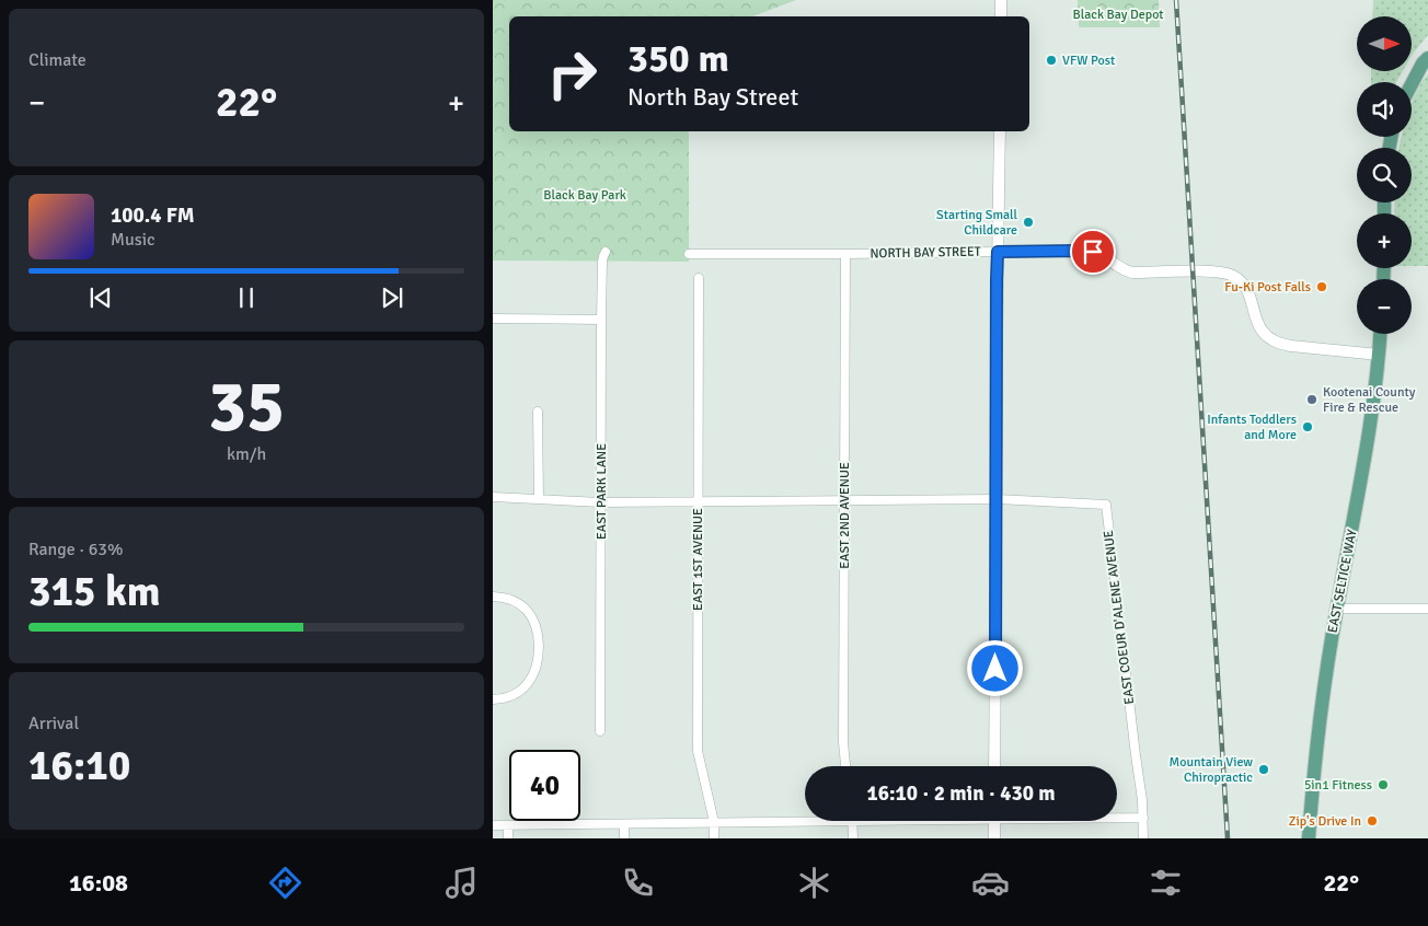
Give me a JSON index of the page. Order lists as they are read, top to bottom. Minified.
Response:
{"streets":{"main road":["EAST SELTICE WAY"],"street":["NORTH BAY STREET","EAST PARK LANE","EAST 2ND AVENUE","EAST 1ST AVENUE","EAST COEUR D'ALENE AVENUE"]},"crossings":[["NORTH BAY STREET","EAST 2ND AVENUE"],["NORTH BAY STREET","EAST SELTICE WAY"]],"parks":["Black Bay Depot","Black Bay Park"],"places":["VFW Post","Starting Small Childcare","Fu-Ki Post Falls","Kootenai County Fire & Rescue","Infants Toddlers and More","Mountain View Chiropractic","5in1 Fitness","Zip's Drive In"],"north":"right","page":{"tile":["Climate",["35","km/h"],["Range · 63%","315 km"],["Arrival","16:10"]],"map_buttons":["+","−"],"turn":["350 m","North Bay Street"],"heat":["−","22°","+"],"song":["100.4 FM","Music"],"limit":"40","trip":"16:10 · 2 min · 430 m","tabs":["16:08","22°"]}}
